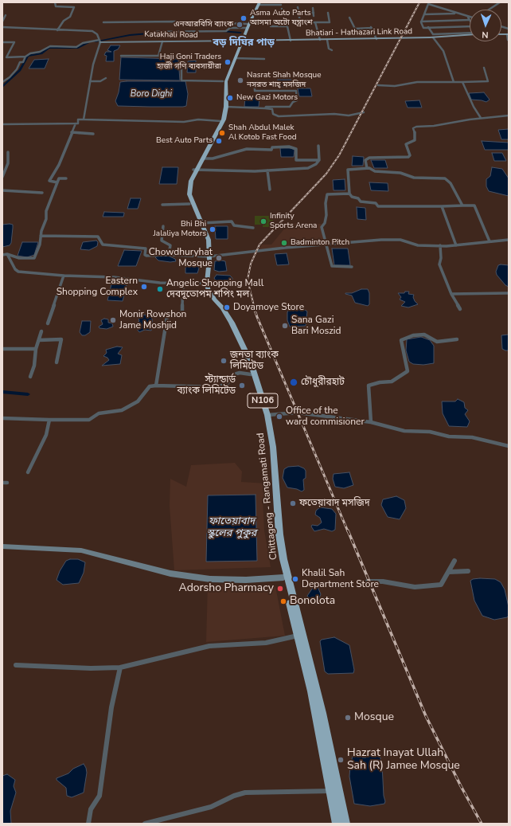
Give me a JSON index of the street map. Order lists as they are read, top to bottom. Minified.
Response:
{"streets":{"highway":["N106","Chittagong - Rangamati Road"],"main road":["Bhatiari - Hathazari Link Road"],"street":["Katakhali Road"]},"crossings":[["Bhatiari - Hathazari Link Road","Katakhali Road"]],"districts":["বড় দিঘির পাড়"],"water":["Boro Dighi","ফাতেয়াবাদ স্কুলের পুকুর"],"places":["Asma Auto Parts আসমা অটো যন্ত্রাংশ","এনআরবিসি ব্যাংক","Haji Goni Traders হাজী গণি ব্যবসায়ীরা","Nasrat Shah Mosque নসরত শাহ্‌ মসজিদ","New Gazi Motors","Shah Abdul Malek Al Kotob Fast Food","Best Auto Parts","Infinity Sports Arena","Bhi Bhi Jalaliya Motors","Badminton Pitch","Chowdhuryhat Mosque","Eastern Shopping Complex","Angelic Shopping Mall দেবদূতোপম শপিং মল","Doyamoye Store","Monir Rowshon Jame Moshjid","Sana Gazi Bari Moszid","জনতা ব্যাংক লিমিটেড","চৌধুরীরহাট","স্ট্যান্ডার্ড ব্যাংক লিমিটেড","Office of the ward commisioner","ফতেয়াবাদ মসজিদ","Khalil Sah Department Store","Adorsho Pharmacy","Bonolota","Mosque","Hazrat Inayat Ullah Sah (R) Jamee Mosque"],"north":"bottom"}
